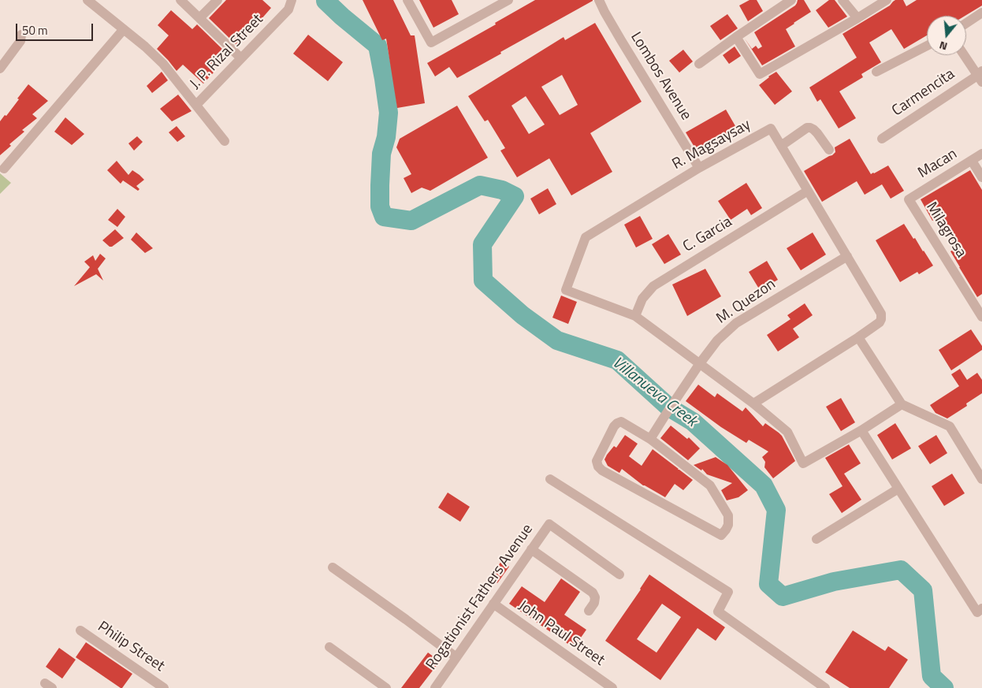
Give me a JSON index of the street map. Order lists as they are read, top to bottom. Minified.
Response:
{"streets":{"street":["J. P. Rizal Street","Lombos Avenue","Carmencita","R. Magsaysay","Macan","Milagrosa","C. Garcia","M. Quezon","Rogationist Fathers Avenue","John Paul Street","Philip Street"]},"crossings":[["Lombos Avenue","R. Magsaysay"],["R. Magsaysay","C. Garcia"],["R. Magsaysay","M. Quezon"],["Macan","Milagrosa"],["Rogationist Fathers Avenue","John Paul Street"]],"water":["Villanueva Creek"],"scale_bar":"50 m","north":"bottom"}
